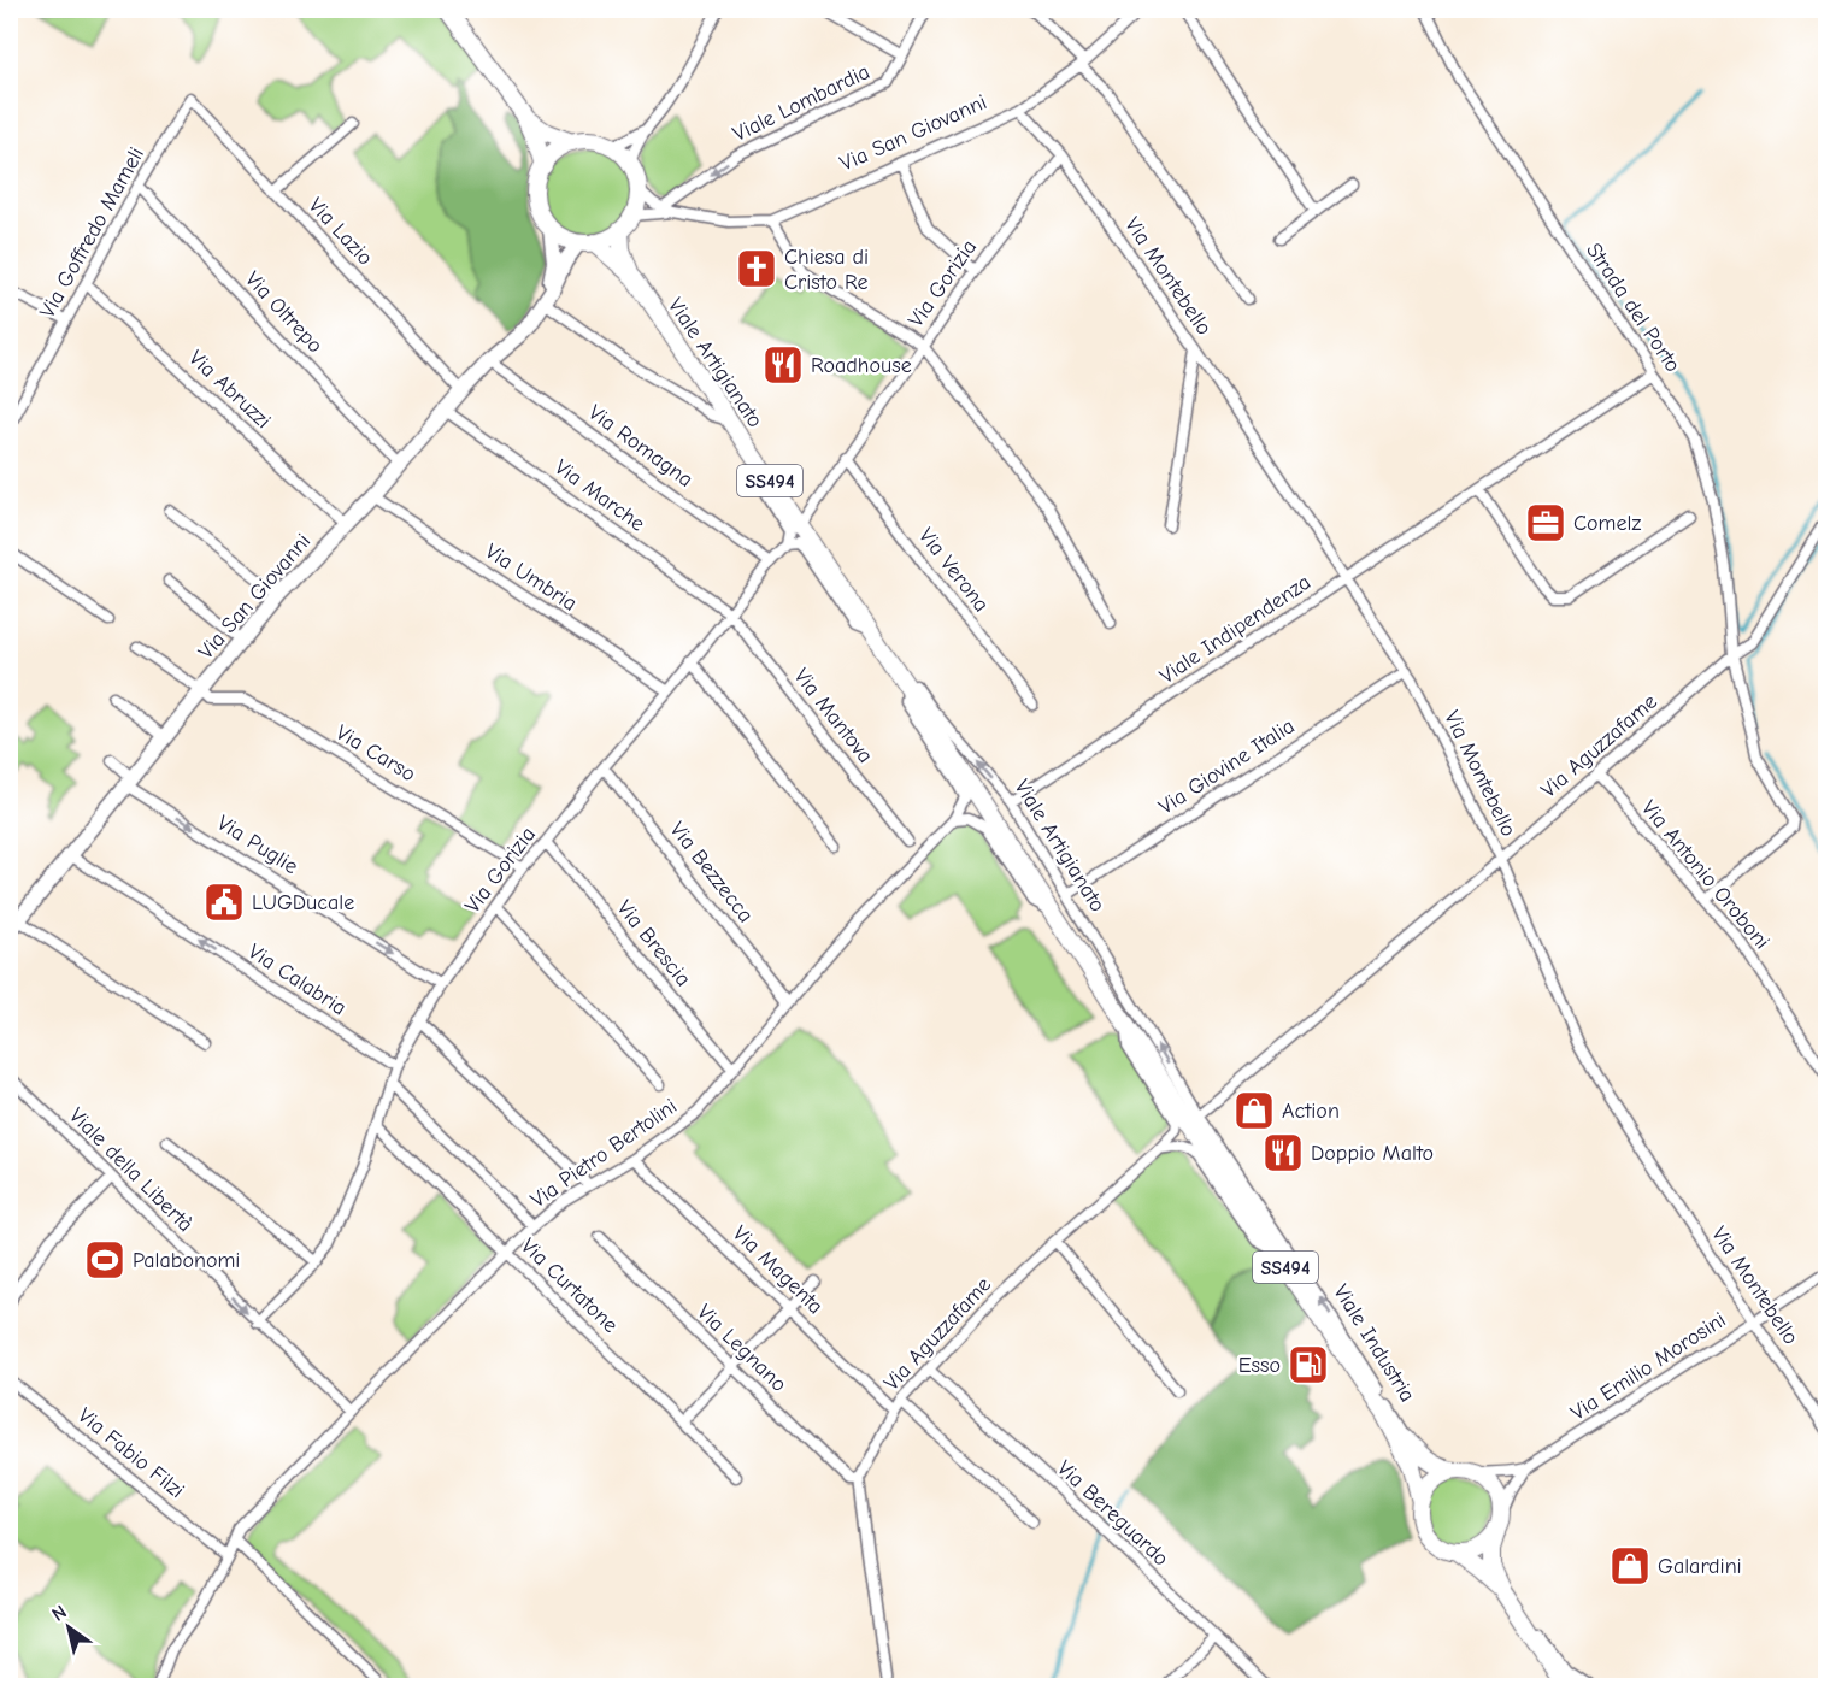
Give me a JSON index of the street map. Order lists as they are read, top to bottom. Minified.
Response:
{"streets":{"main road":["Viale Artigianato","SS494","Viale Industria"],"street":["Viale Lombardia","Via San Giovanni","Via Lazio","Via Goffredo Mameli","Via Montebello","Via Gorizia","Strada del Porto","Via Oltrepo","Via Abruzzi","Via Romagna","Via Marche","Via Verona","Via Umbria","Viale Indipendenza","Via Mantova","Via Aguzzafame","Via Carso","Via Giovine Italia","Via Puglie","Via Bezzecca","Via Antonio Oroboni","Via Brescia","Via Calabria","Via Pietro Bertolini","Viale della Libertà","Via Magenta","Via Curtatone","Via Legnano","Via Emilio Morosini","Via Fabio Filzi","Via Bereguardo"]},"crossings":[["Viale Lombardia","Via San Giovanni"],["Via San Giovanni","Via Lazio"],["Via San Giovanni","Via Oltrepo"],["Via San Giovanni","Viale Artigianato"],["Via San Giovanni","Via Abruzzi"],["Via San Giovanni","Via Romagna"],["Via San Giovanni","SS494"],["Via San Giovanni","Via Marche"],["Via San Giovanni","Via Umbria"],["Via San Giovanni","Via Carso"],["Via San Giovanni","Via Puglie"],["Via San Giovanni","Via Calabria"],["Via Lazio","Via Goffredo Mameli"],["Via Goffredo Mameli","Via Oltrepo"],["Via Goffredo Mameli","Via Abruzzi"],["Via Montebello","Via Gorizia"],["Via Montebello","Viale Indipendenza"],["Via Montebello","Via Aguzzafame"],["Via Montebello","Via Giovine Italia"],["Via Montebello","Via Emilio Morosini"],["Via Gorizia","Viale Artigianato"],["Via Gorizia","Via Romagna"],["Via Gorizia","Via Marche"],["Via Gorizia","Via Verona"],["Via Gorizia","Via Umbria"],["Via Gorizia","Via Mantova"],["Via Gorizia","Via Carso"],["Via Gorizia","Via Puglie"],["Via Gorizia","Via Bezzecca"],["Via Gorizia","Via Brescia"],["Via Gorizia","Via Calabria"],["Via Gorizia","Viale della Libertà"],["Via Gorizia","Via Curtatone"],["Strada del Porto","Viale Indipendenza"],["Strada del Porto","Via Aguzzafame"],["Strada del Porto","Via Antonio Oroboni"],["Viale Artigianato","SS494"],["Viale Artigianato","Viale Indipendenza"],["Viale Artigianato","Via Aguzzafame"],["Viale Artigianato","Via Giovine Italia"],["Viale Artigianato","Viale Industria"],["Via Marche","Via Mantova"],["Via Aguzzafame","Via Antonio Oroboni"],["Via Aguzzafame","Via Magenta"],["Via Aguzzafame","Viale Industria"],["Via Aguzzafame","Via Legnano"],["Via Aguzzafame","Via Bereguardo"],["Via Bezzecca","Via Pietro Bertolini"],["Via Brescia","Via Pietro Bertolini"],["Via Pietro Bertolini","Viale della Libertà"],["Via Pietro Bertolini","Via Magenta"],["Via Pietro Bertolini","Via Curtatone"],["Via Pietro Bertolini","Via Fabio Filzi"],["Viale Industria","Via Emilio Morosini"]],"one_way":["Viale Lombardia","Via Puglie"],"places":{"church":["Chiesa di Cristo Re"],"restaurant":["Roadhouse","Doppio Malto"],"office":["Comelz"],"public building":["LUGDucale"],"shop":["Action","Galardini"],"sports":["Palabonomi"],"fuel station":["Esso"]},"north":"top left"}
